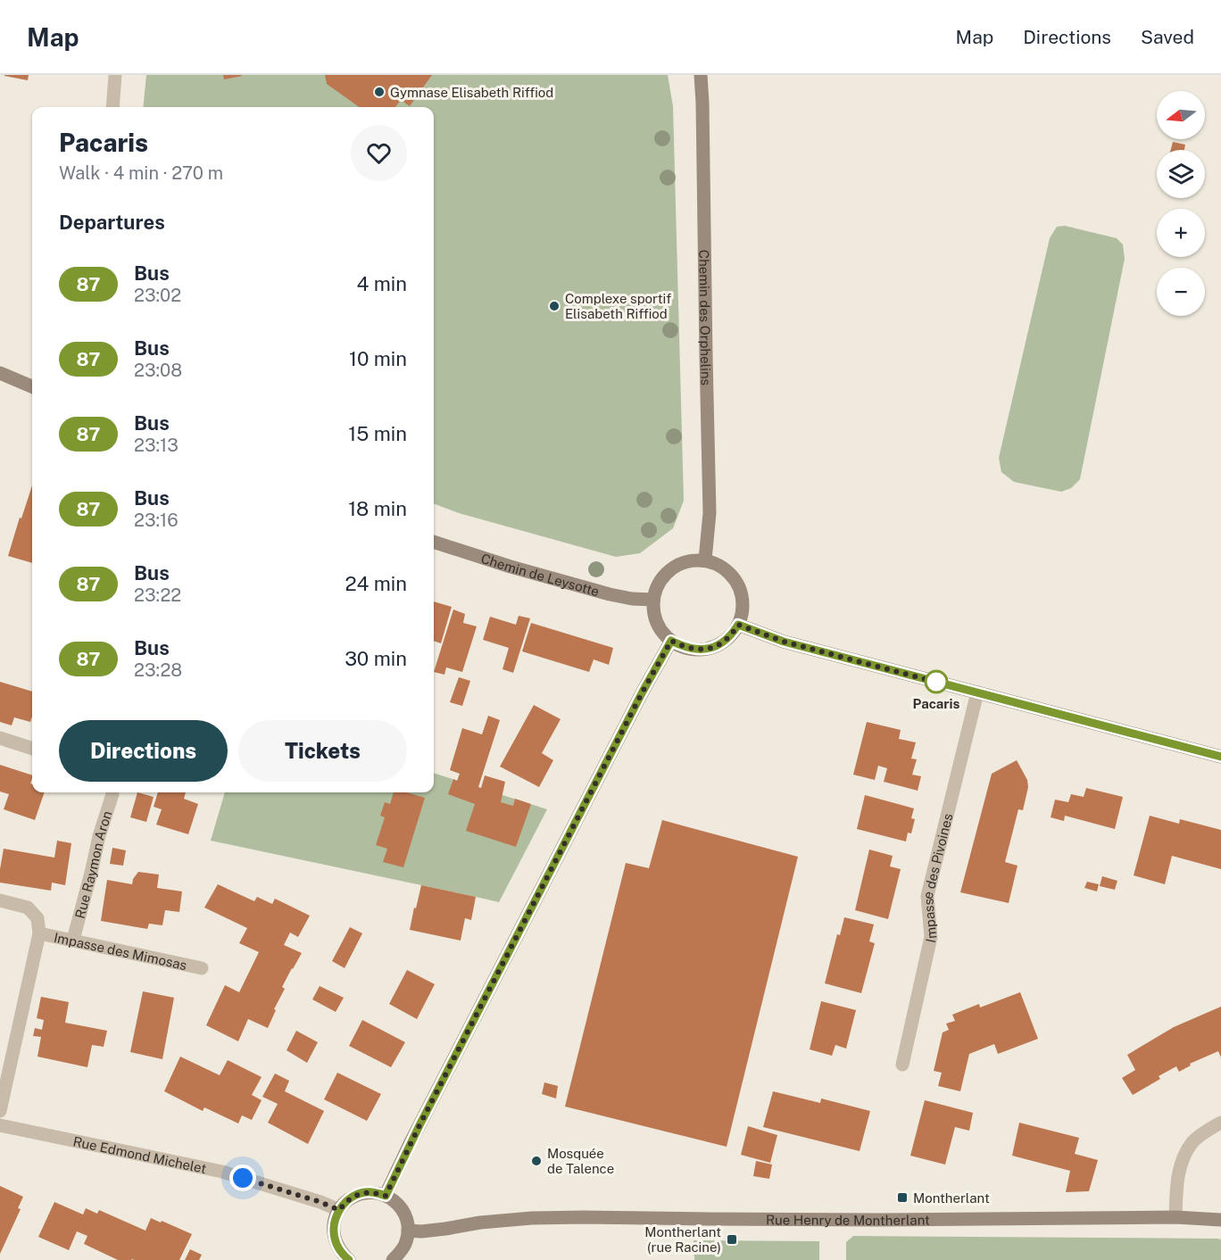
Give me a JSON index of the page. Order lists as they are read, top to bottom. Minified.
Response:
{"streets":{"street":["Chemin des Orphelins","Chemin de Leysotte","Rue Raymon Aron","Impasse des Pivoines","Impasse des Mimosas","Rue Edmond Michelet","Rue Henry de Montherlant"]},"crossings":[["Chemin des Orphelins","Chemin de Leysotte"],["Rue Raymon Aron","Impasse des Mimosas"]],"places":{"other":["Gymnase Elisabeth Riffiod","Complexe sportif Elisabeth Riffiod","Pacaris","Mosquée de Talence"],"transit":["Montherlant","Montherlant (rue Racine)"]},"lines":["bus line 87"],"north":"left","page":{"header":"Map","nav":["Map","Directions","Saved"],"map_buttons":["+","−"],"heading":[["Pacaris","Walk · 4 min · 270 m"],"Departures"],"list":[{"mark":"87","name":"Bus","note":"23:02","value":"4 min"},{"mark":"87","name":"Bus","note":"23:08","value":"10 min"},{"mark":"87","name":"Bus","note":"23:13","value":"15 min"},{"mark":"87","name":"Bus","note":"23:16","value":"18 min"},{"mark":"87","name":"Bus","note":"23:22","value":"24 min"},{"mark":"87","name":"Bus","note":"23:28","value":"30 min"}],"buttons":["Directions","Tickets"]}}
